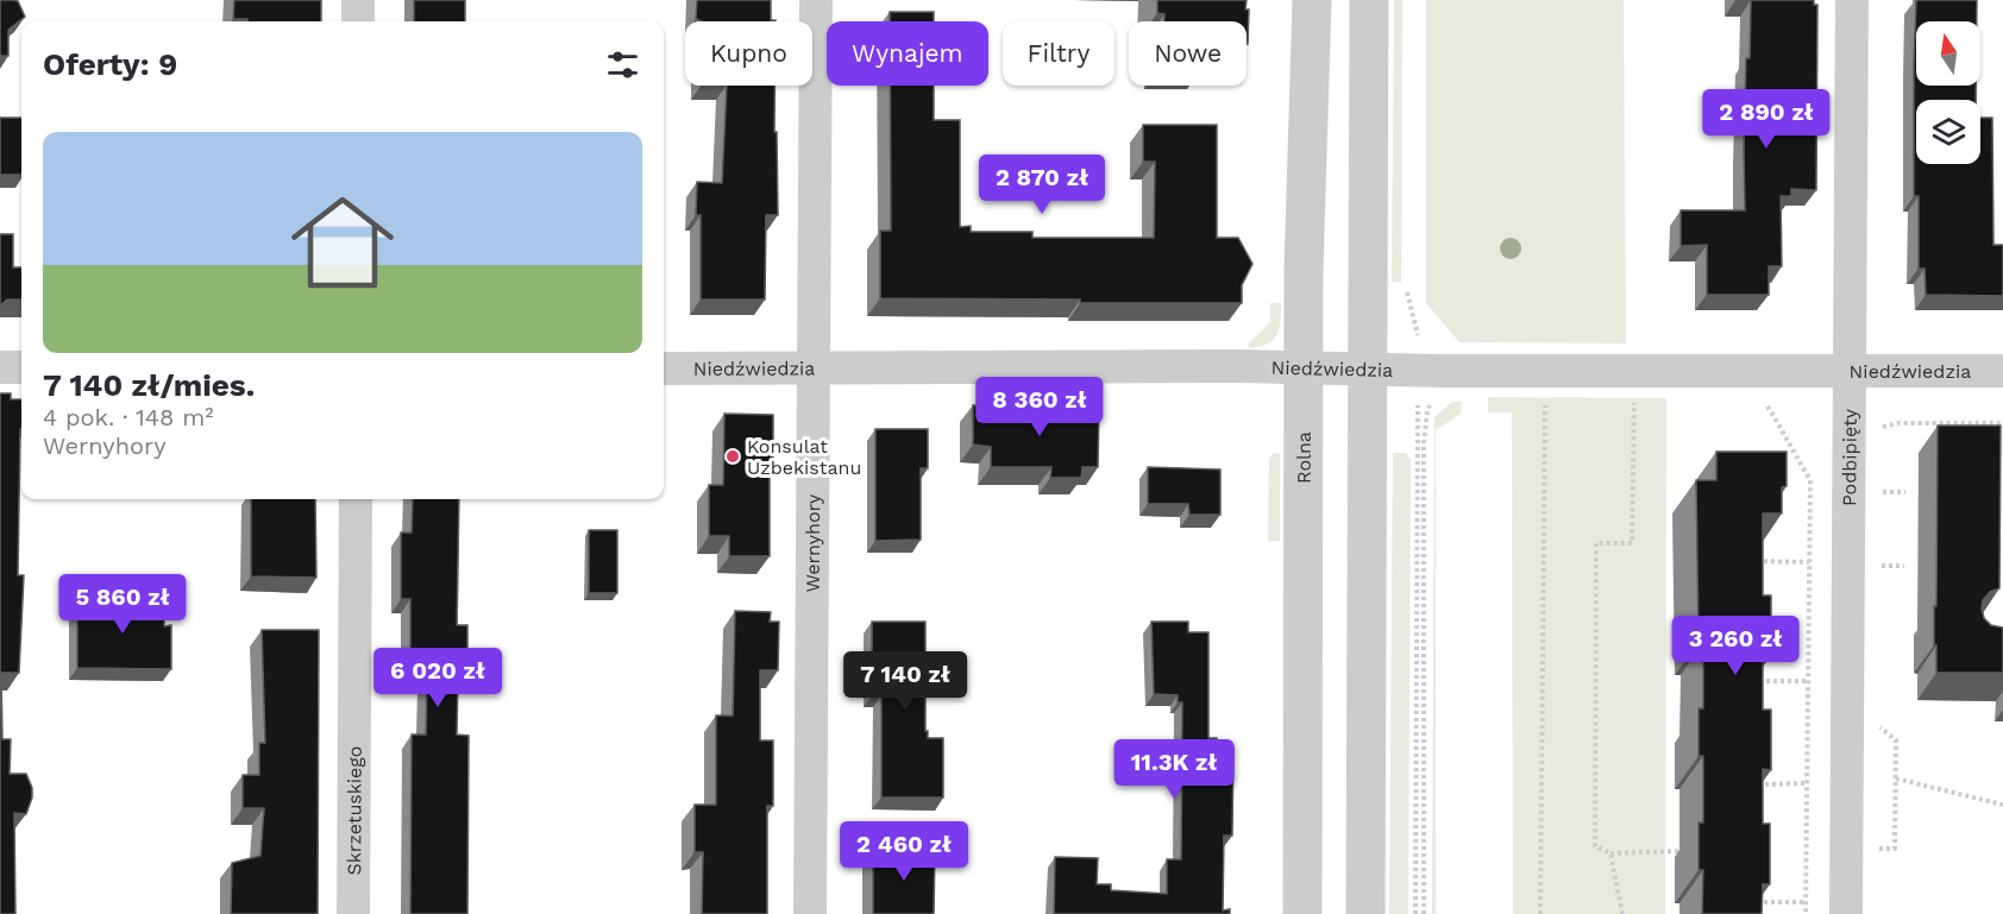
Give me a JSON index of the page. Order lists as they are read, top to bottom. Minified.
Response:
{"streets":{"street":["Niedźwiedzia","Rolna","Podbipięty","Wernyhory","Skrzetuskiego"]},"crossings":[["Niedźwiedzia","Rolna"],["Niedźwiedzia","Podbipięty"],["Niedźwiedzia","Wernyhory"]],"places":["Konsulat Uzbekistanu"],"north":"top","page":{"chip":["Kupno","Wynajem","Filtry","Nowe"],"heading":"Oferty: 9","price":["2 890 zł","2 870 zł","8 360 zł","5 860 zł","3 260 zł","6 020 zł","7 140 zł","11.3K zł","2 460 zł"],"list":[{"name":"7 140 zł/mies.","note":"4 pok. · 148 m² · Wernyhory"}]}}
